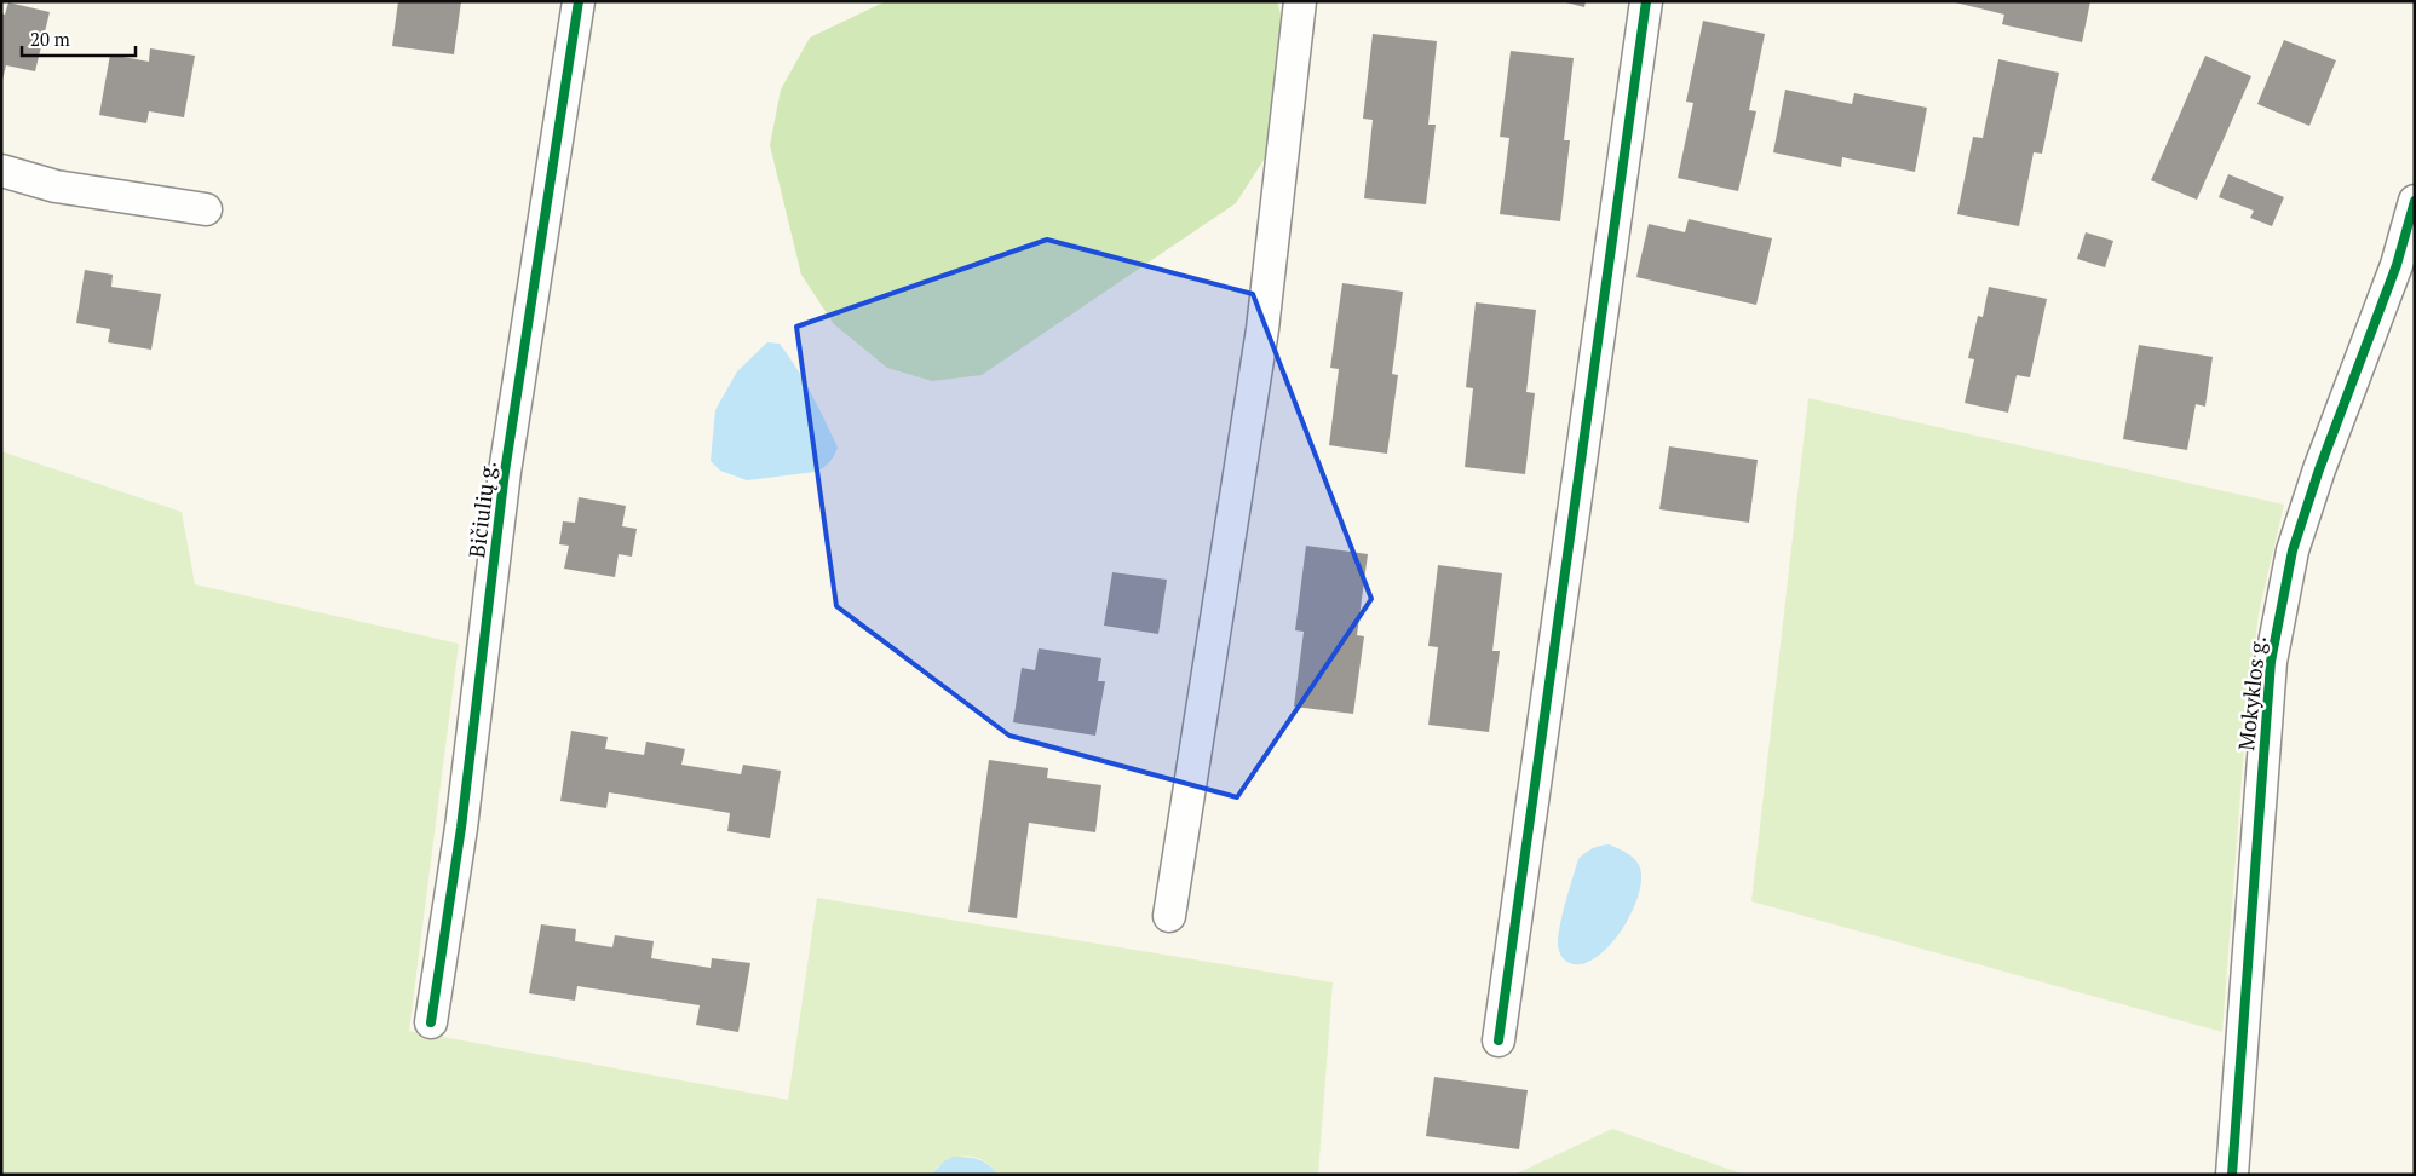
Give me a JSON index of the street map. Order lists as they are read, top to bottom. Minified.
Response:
{"streets":{"street":["Bičiulių g.","Mokyklos g."]},"scale_bar":"20 m"}
